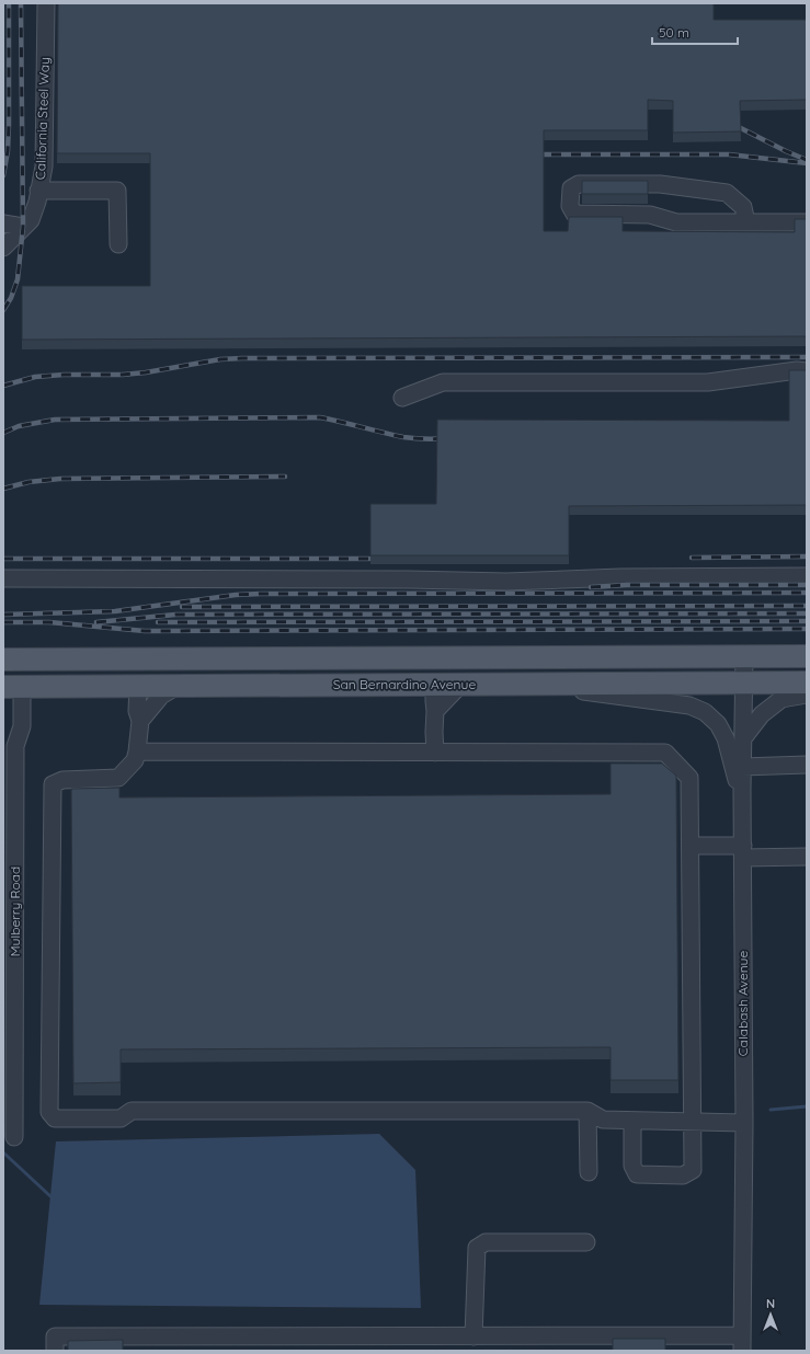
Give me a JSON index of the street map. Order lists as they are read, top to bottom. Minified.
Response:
{"streets":{"main road":["San Bernardino Avenue"],"street":["California Steel Way","Mulberry Road","Calabash Avenue"]},"crossings":[["San Bernardino Avenue","Mulberry Road"],["San Bernardino Avenue","Calabash Avenue"]],"scale_bar":"50 m","north":"top"}
